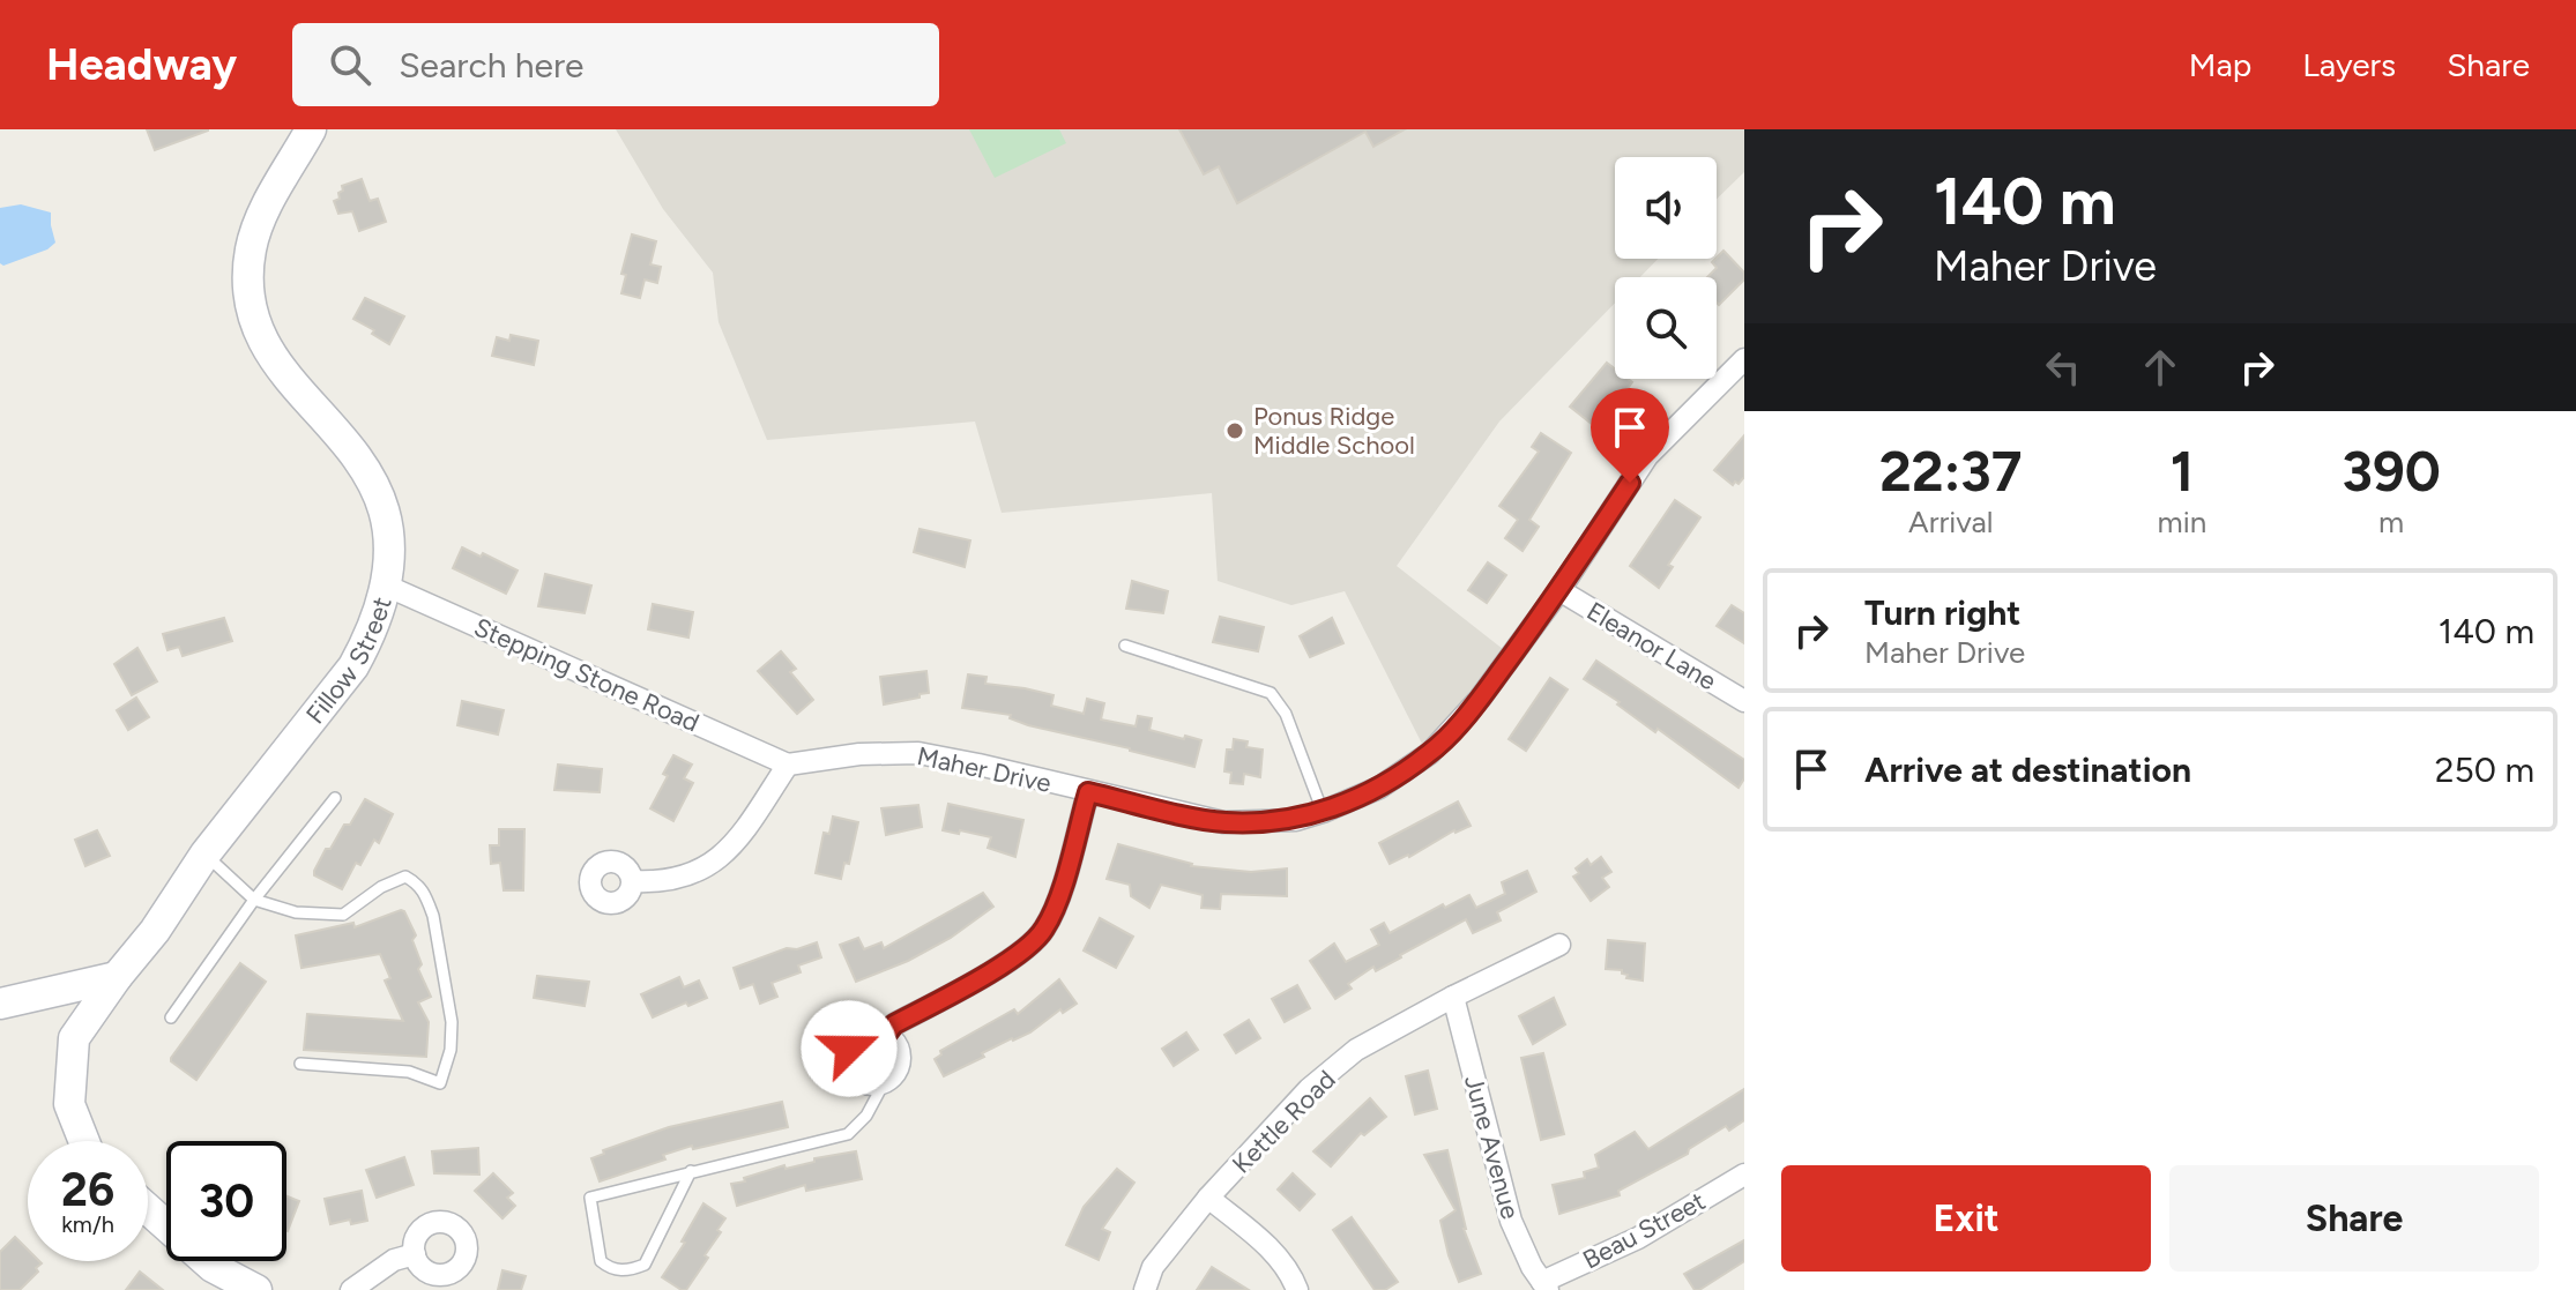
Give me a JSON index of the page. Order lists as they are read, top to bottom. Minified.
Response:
{"streets":{"street":["Eleanor Lane","Fillow Street","Stepping Stone Road","Maher Drive","Kettle Road","June Avenue","Beau Street"]},"crossings":[["Eleanor Lane","Maher Drive"],["Fillow Street","Stepping Stone Road"],["Stepping Stone Road","Maher Drive"],["Kettle Road","June Avenue"],["June Avenue","Beau Street"]],"places":["Ponus Ridge Middle School"],"page":{"header":"Headway","search":"Search here","nav":["Map","Layers","Share"],"turn":["140 m","Maher Drive"],"eta":["22:37","Arrival","1","min","390","m"],"list":[{"name":"Turn right","note":"Maher Drive","value":"140 m"},{"name":"Arrive at destination","value":"250 m"}],"speed":"26 km/h","limit":"30","buttons":["Exit","Share"]}}
